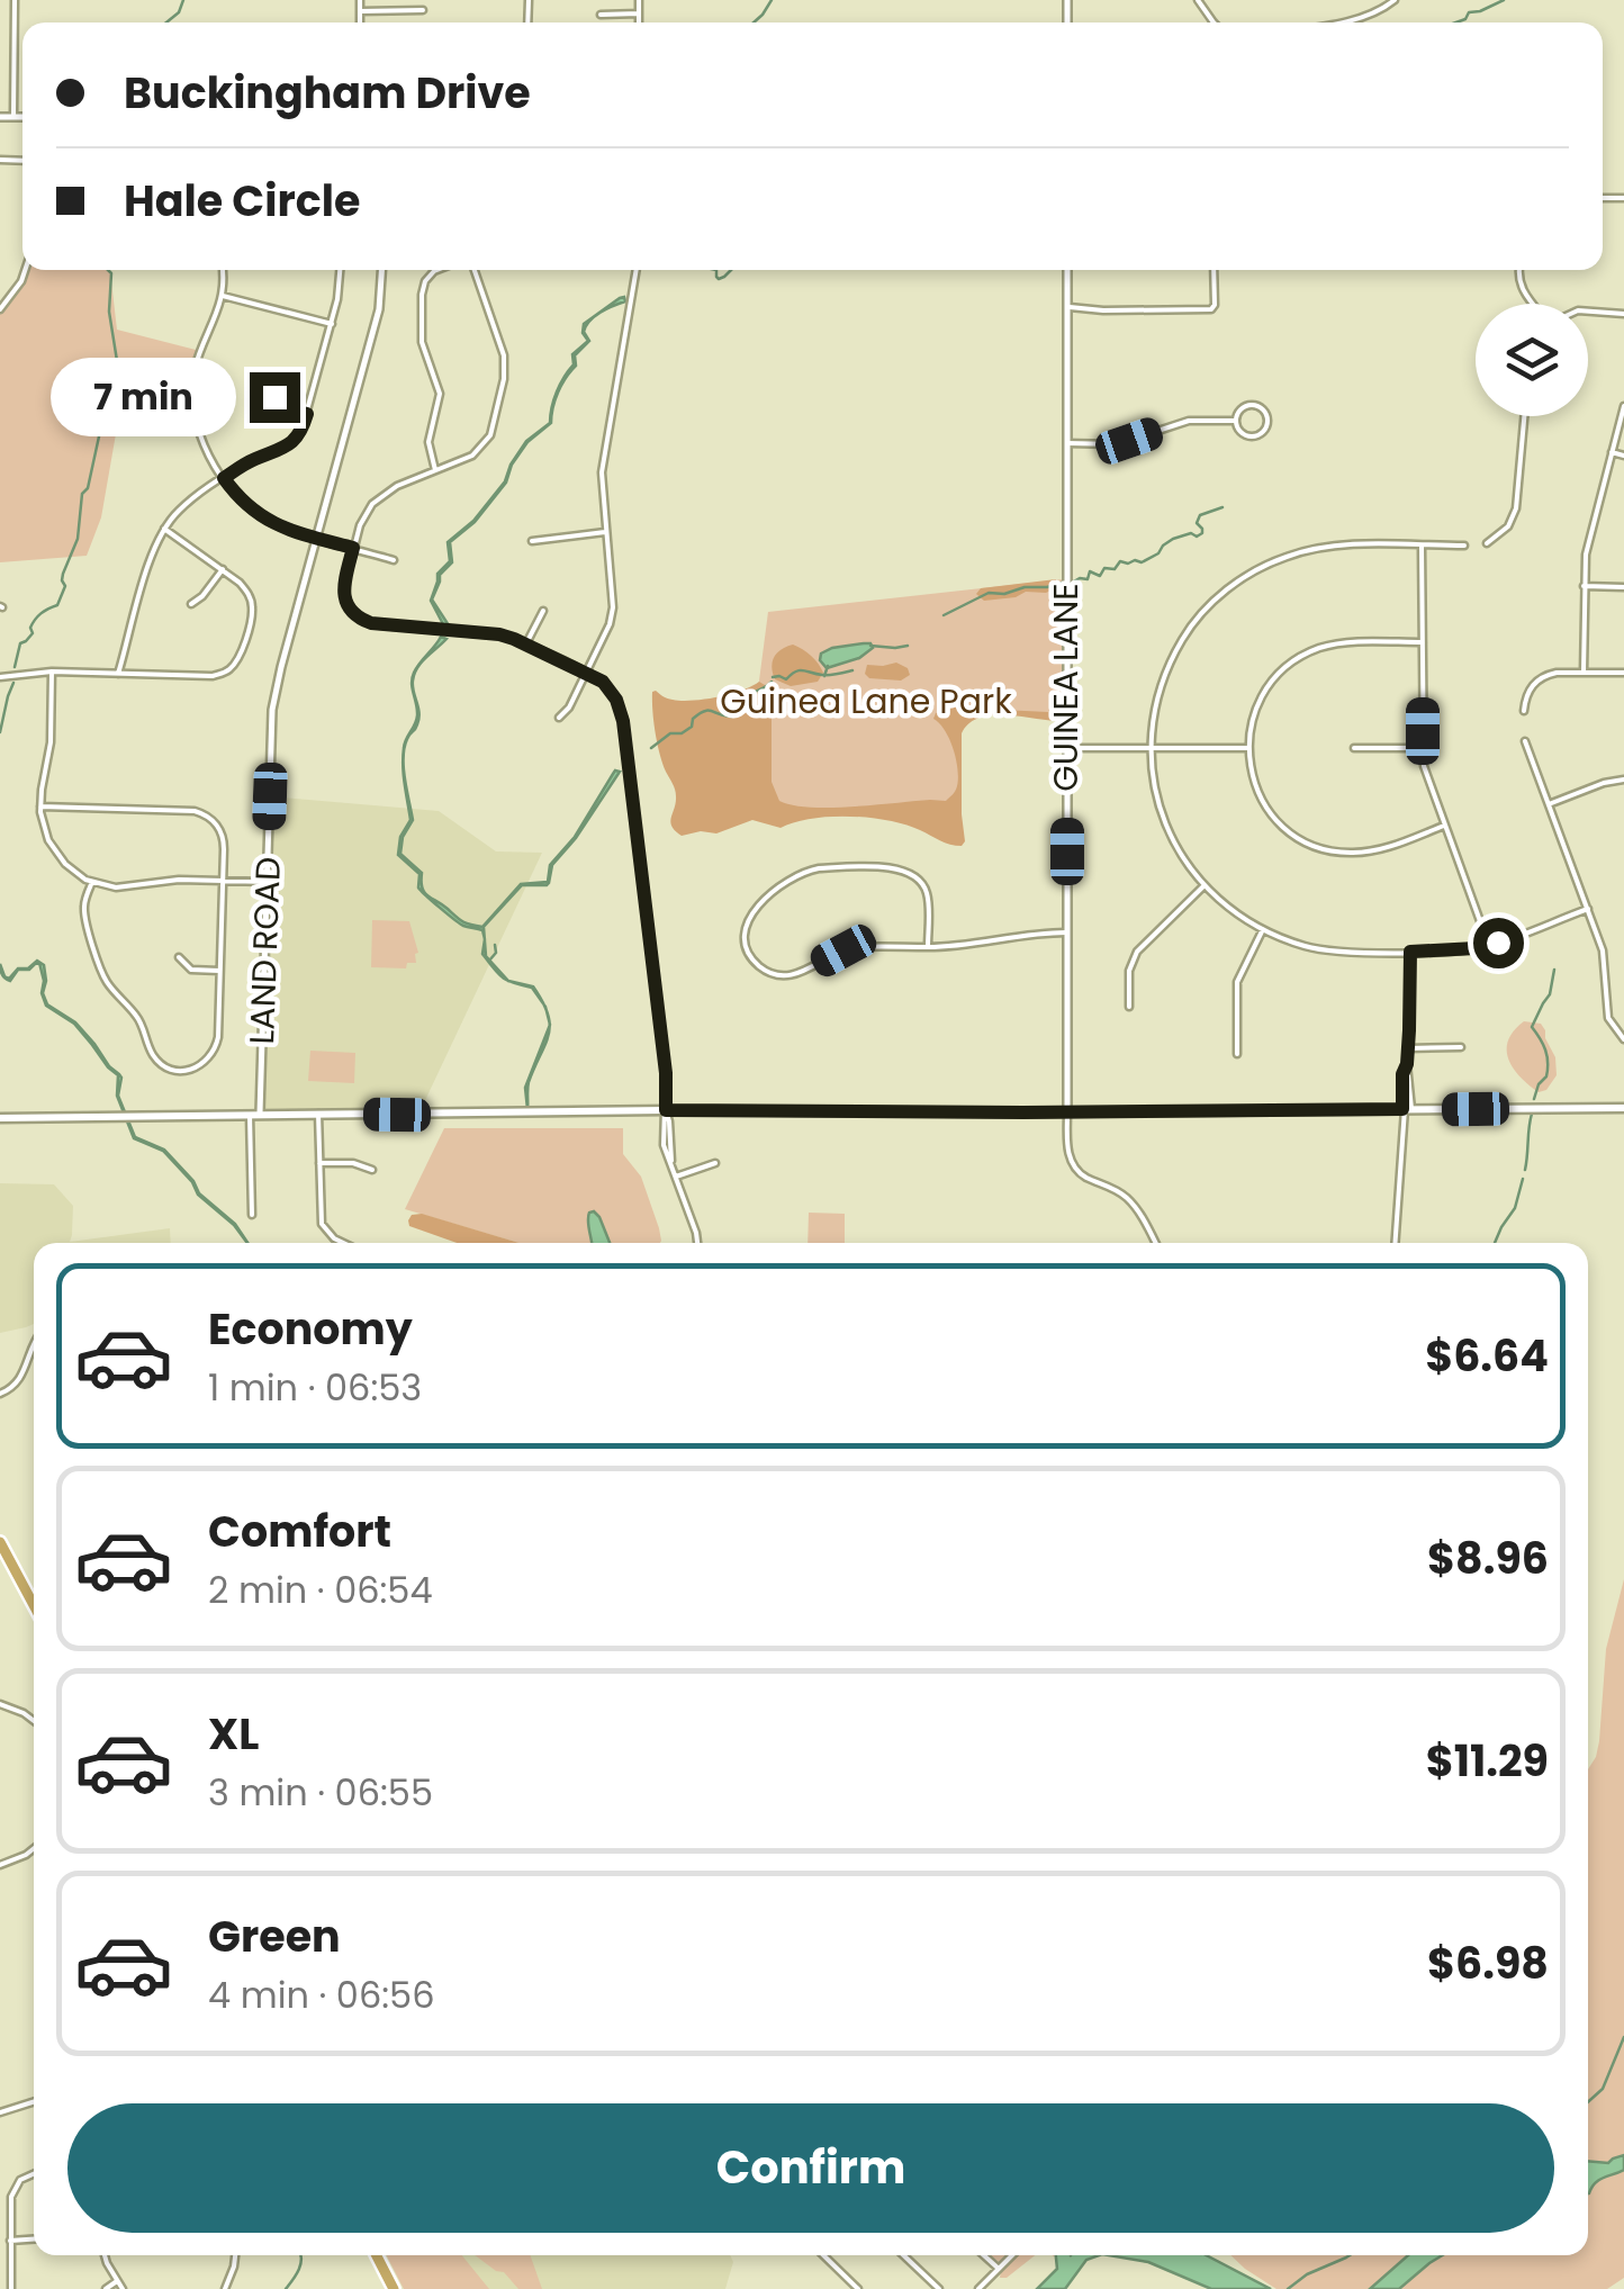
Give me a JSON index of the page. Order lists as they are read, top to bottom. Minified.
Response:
{"streets":{"street":["GUINEA LANE","LAND ROAD"]},"parks":["Guinea Lane Park"],"page":{"banner":["Buckingham Drive","Hale Circle"],"bubble":"7 min","list":[{"name":"Economy","note":"1 min · 06:53","value":"$6.64"},{"name":"Comfort","note":"2 min · 06:54","value":"$8.96"},{"name":"XL","note":"3 min · 06:55","value":"$11.29"},{"name":"Green","note":"4 min · 06:56","value":"$6.98"}],"buttons":"Confirm"}}
